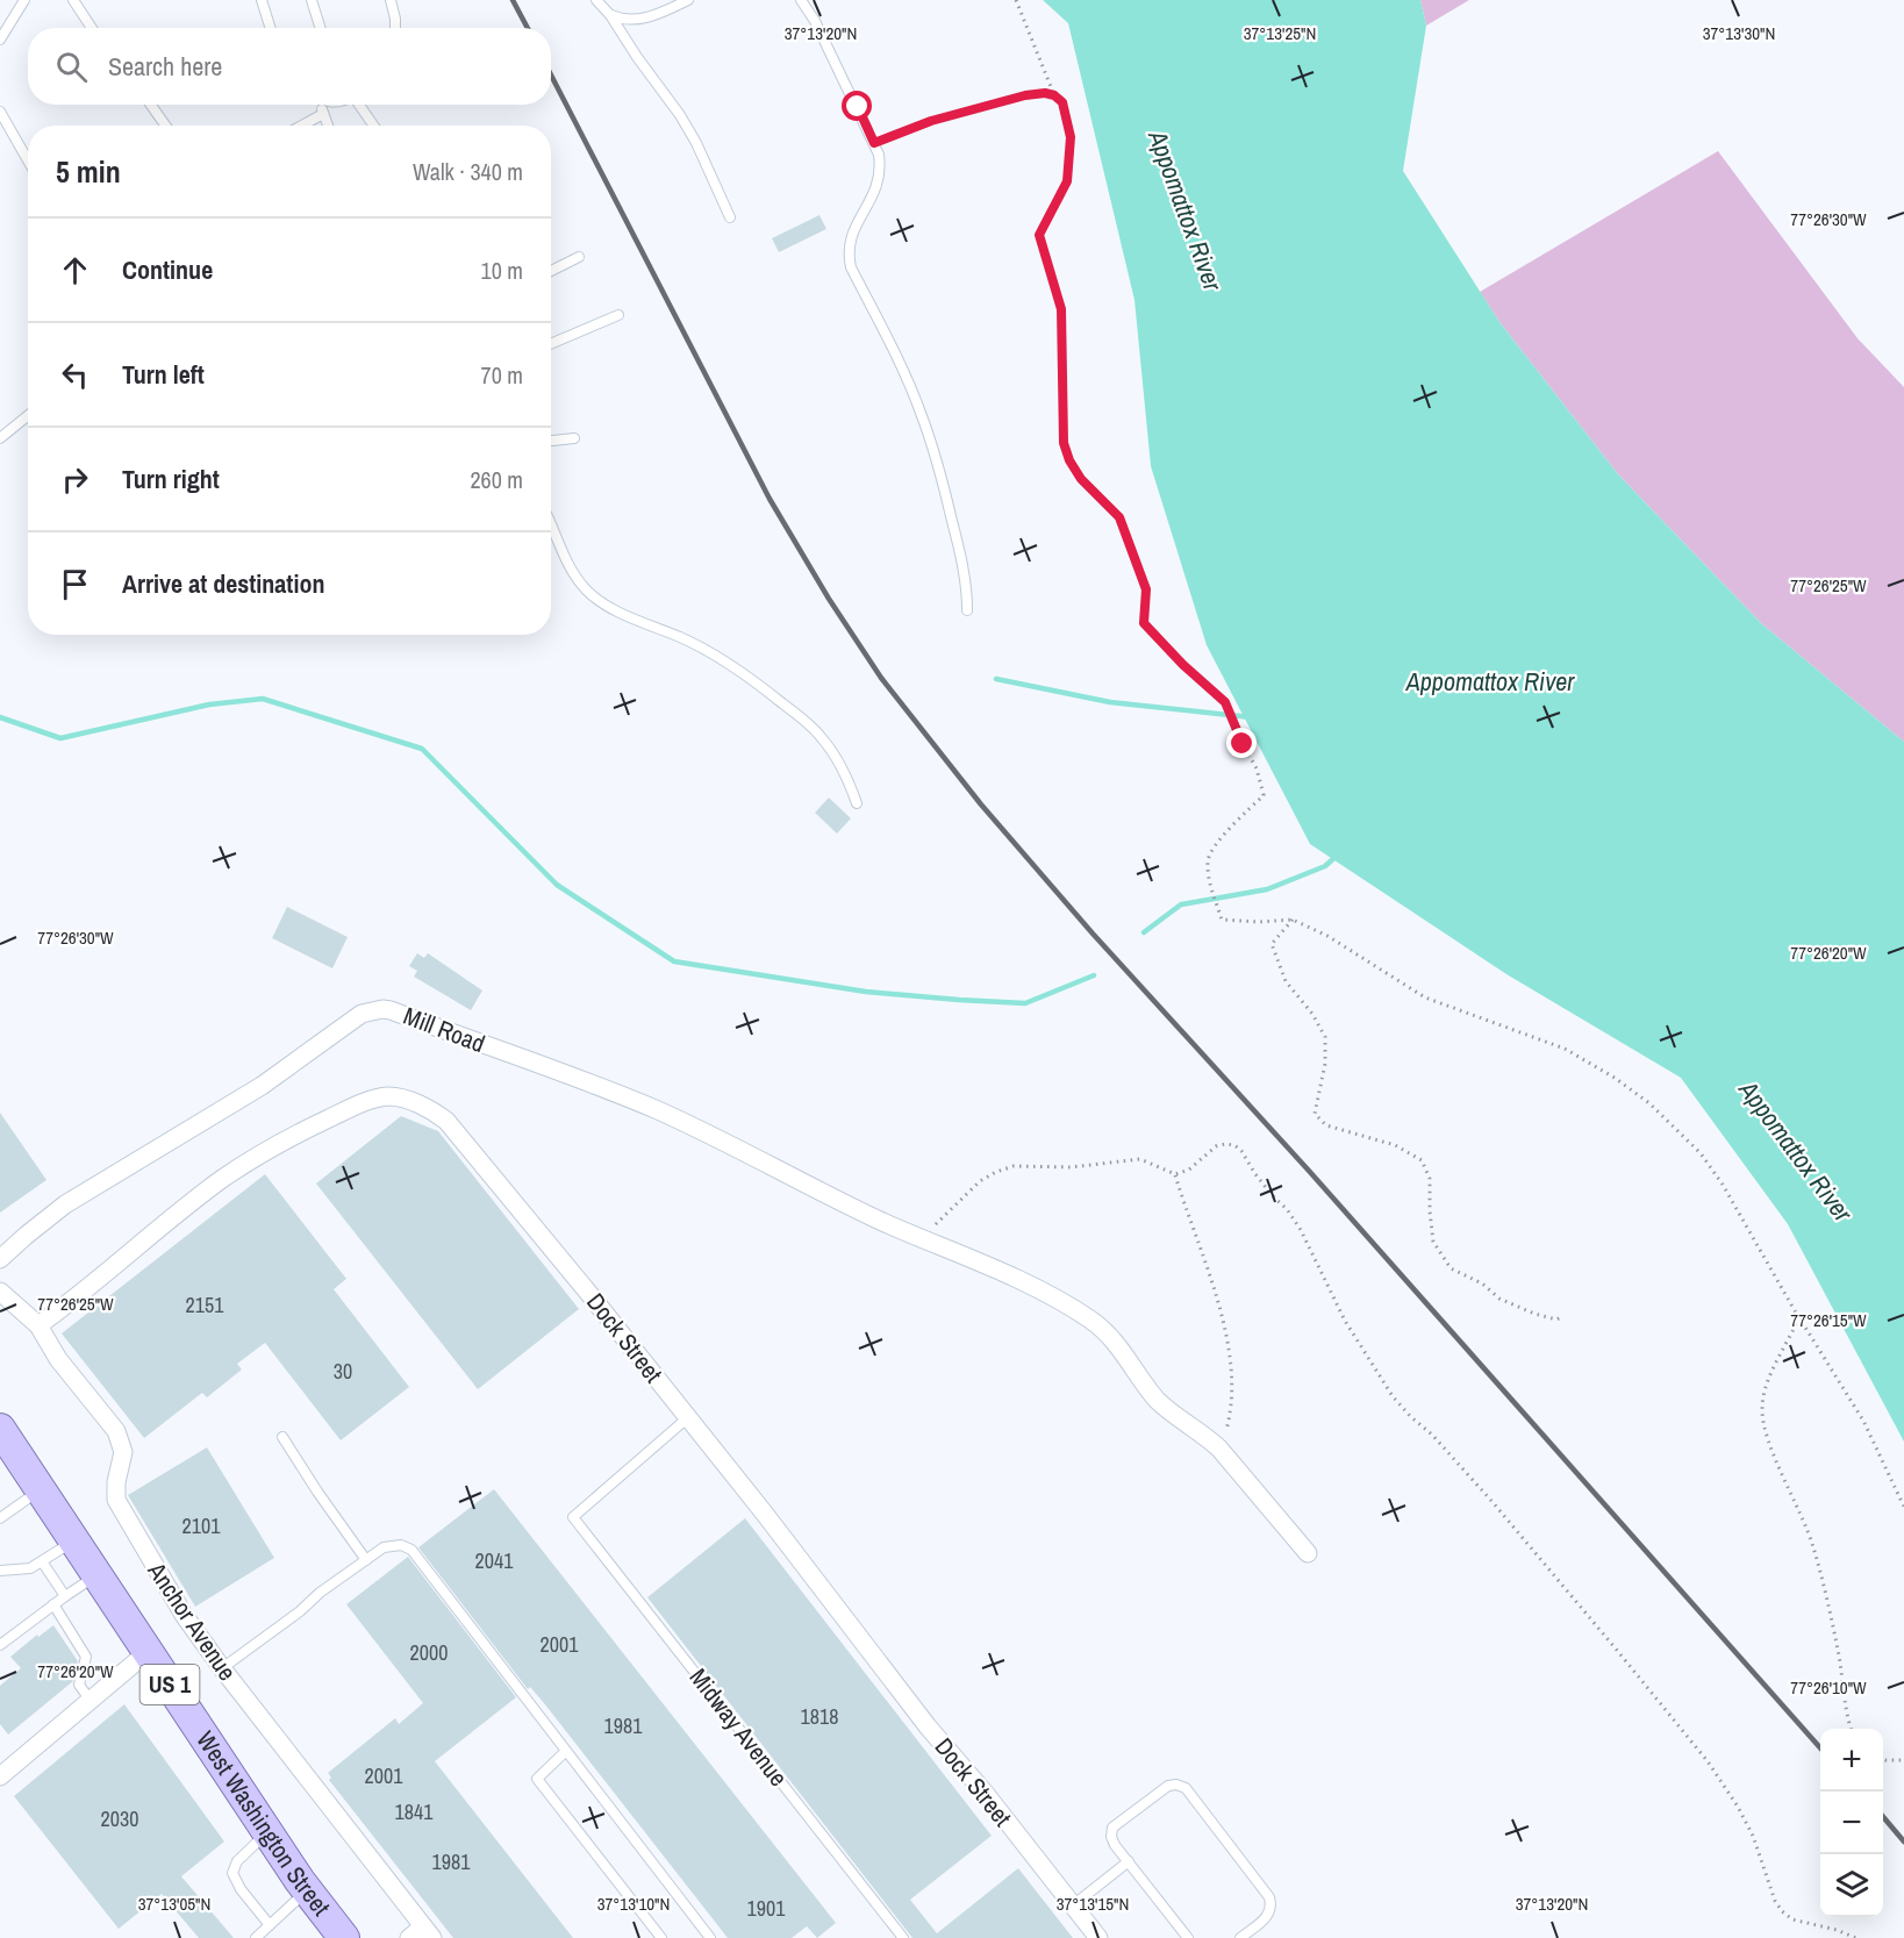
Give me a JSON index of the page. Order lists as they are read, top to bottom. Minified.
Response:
{"streets":{"main road":["US 1","West Washington Street"],"street":["Mill Road","Dock Street","Anchor Avenue"],"lane":["Midway Avenue"]},"crossings":[["Dock Street","Anchor Avenue"],["Dock Street","Midway Avenue"]],"water":["Appomattox River"],"house_numbers":["2151","30","2101","2041","2001","2000","1818","1981","2001","1841","2030","1981","1901"],"page":{"search":"Search here","heading":["5 min","Walk · 340 m"],"list":[["Continue","10 m"],["Turn left","70 m"],["Turn right","260 m"],"Arrive at destination"],"map_buttons":["+","−"]},"coordinates":["37°13'30\"N","37°13'20\"N","37°13'25\"N","77°26'30\"W","77°26'25\"W","77°26'20\"W","77°26'15\"W","77°26'10\"W","37°13'05\"N","37°13'10\"N","37°13'15\"N"]}
